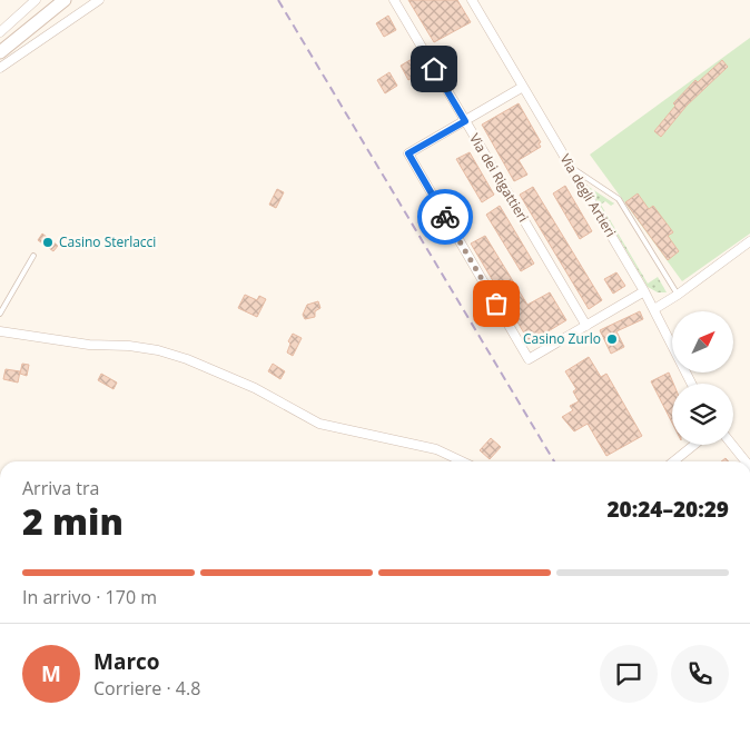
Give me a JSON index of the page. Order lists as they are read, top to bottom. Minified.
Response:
{"streets":{"street":["Via dei Rigattieri","Via degli Artieri"]},"places":["Casino Sterlacci","Casino Zurlo"],"north":"top right","page":{"heading":["2 min","Arriva tra","20:24–20:29"],"panel":["Marco","Corriere · 4.8"],"bar":"In arrivo · 170 m","round":"M"}}
